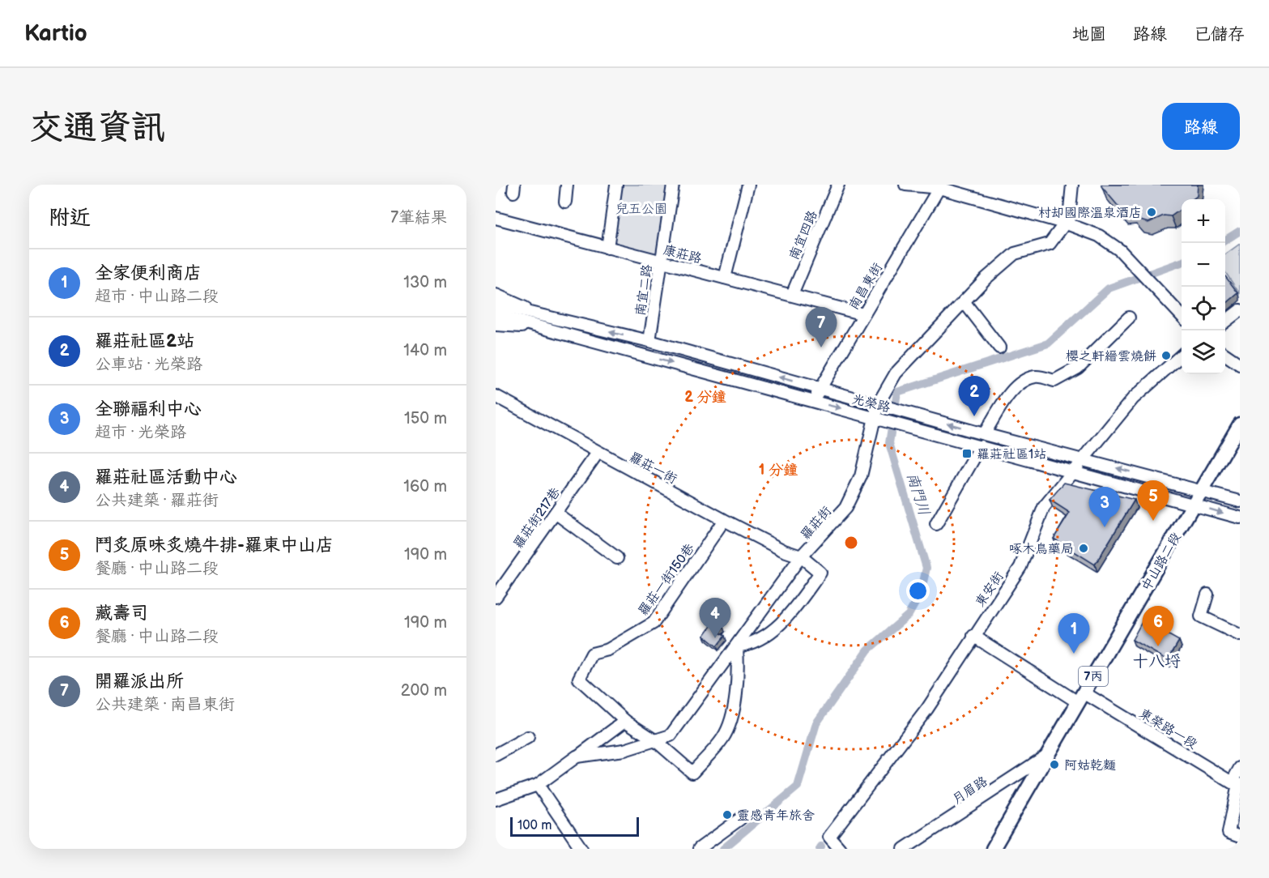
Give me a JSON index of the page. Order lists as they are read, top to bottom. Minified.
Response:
{"streets":{"main road":["中山路二段","7丙"],"street":["南宜四路","康莊路","南昌東街","南宜二路","光榮路","羅莊一街","羅莊街217巷","羅莊街","羅莊一街150巷","東安街","東榮路一段","月眉路"]},"crossings":[["南宜四路","康莊路"],["康莊路","南昌東街"],["康莊路","南宜二路"],["南昌東街","光榮路"],["南宜二路","光榮路"],["光榮路","羅莊街"],["光榮路","中山路二段"],["光榮路","東安街"],["羅莊一街","羅莊街217巷"],["羅莊一街","羅莊街"],["羅莊一街","羅莊一街150巷"],["中山路二段","東榮路一段"],["中山路二段","月眉路"],["東安街","東榮路一段"]],"districts":["十八埒"],"water":["南門川"],"parks":["兒五公園"],"places":{"other":["村却國際溫泉酒店","櫻之軒縉雲燒餅","啄木鳥藥局","阿姑乾麵","靈感青年旅舍"],"transit":["羅莊社區1站"]},"scale_bar":"100 m","page":{"header":"Kartio","nav":["地圖","路線","已儲存"],"buttons":"路線","title":"交通資訊","heading":["附近","7筆結果"],"map_buttons":["+","−"],"list":[{"mark":"1","name":"全家便利商店","note":"超市 · 中山路二段","value":"130 m"},{"mark":"2","name":"羅莊社區2站","note":"公車站 · 光榮路","value":"140 m"},{"mark":"3","name":"全聯福利中心","note":"超市 · 光榮路","value":"150 m"},{"mark":"4","name":"羅莊社區活動中心","note":"公共建築 · 羅莊街","value":"160 m"},{"mark":"5","name":"鬥炙原味炙燒牛排-羅東中山店","note":"餐廳 · 中山路二段","value":"190 m"},{"mark":"6","name":"藏壽司","note":"餐廳 · 中山路二段","value":"190 m"},{"mark":"7","name":"開羅派出所","note":"公共建築 · 南昌東街","value":"200 m"}],"pins":["7","2","5","3","4","6","1"],"scale":"100 m"},"rings":["2 分鐘","1 分鐘"]}
